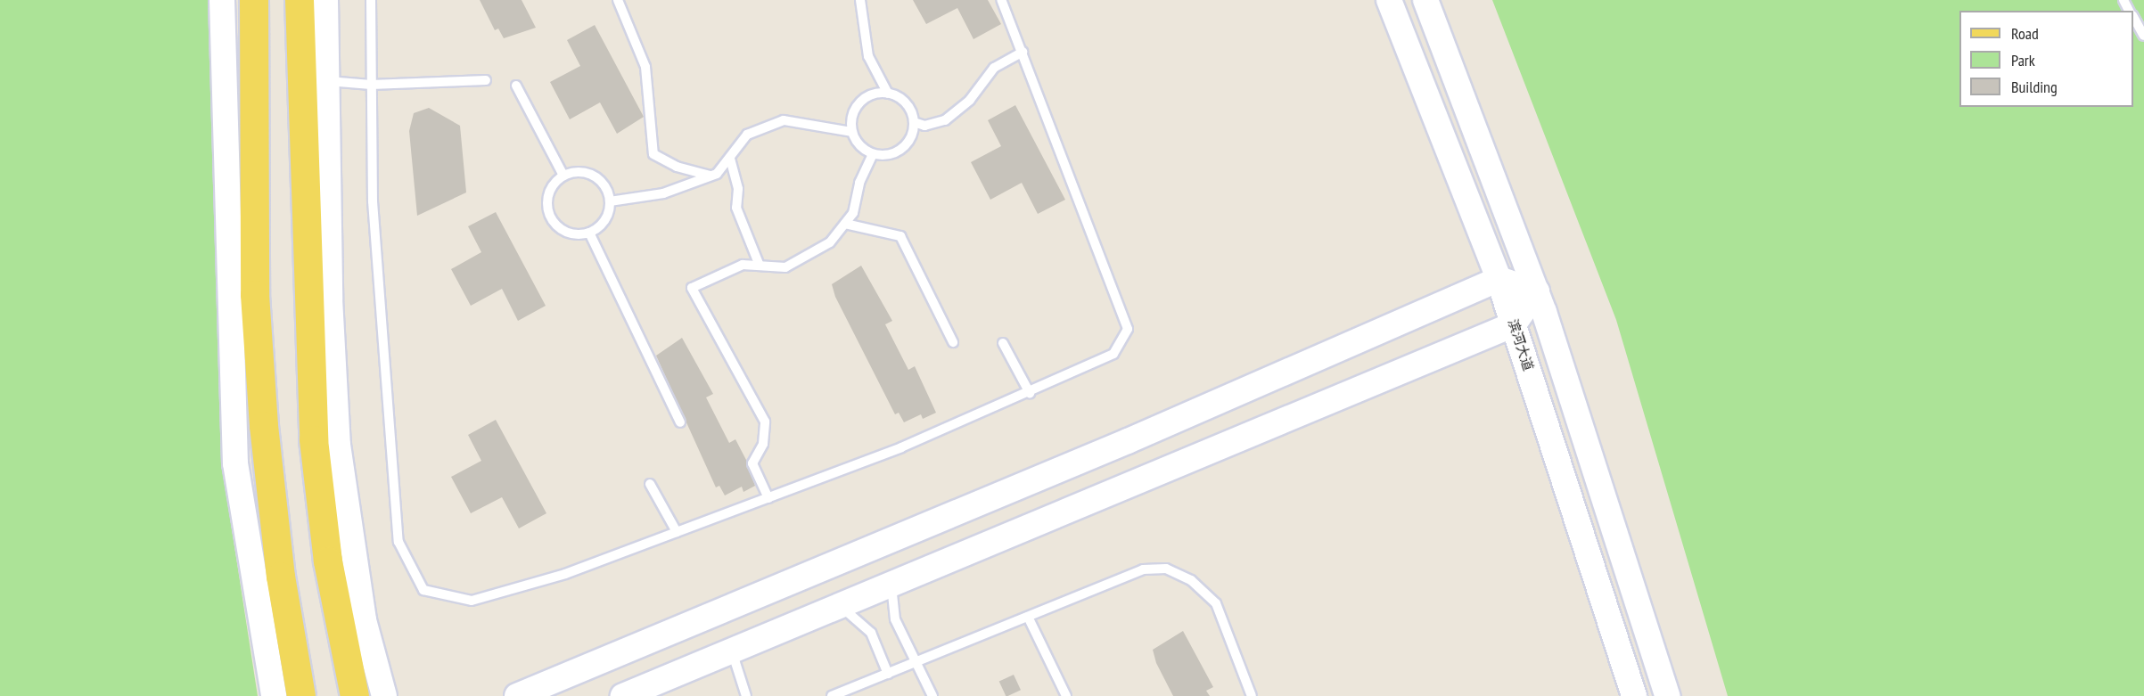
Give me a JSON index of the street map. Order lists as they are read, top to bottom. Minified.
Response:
{"streets":{"street":["滨河大道"]},"legend":["Road","Park","Building"]}
